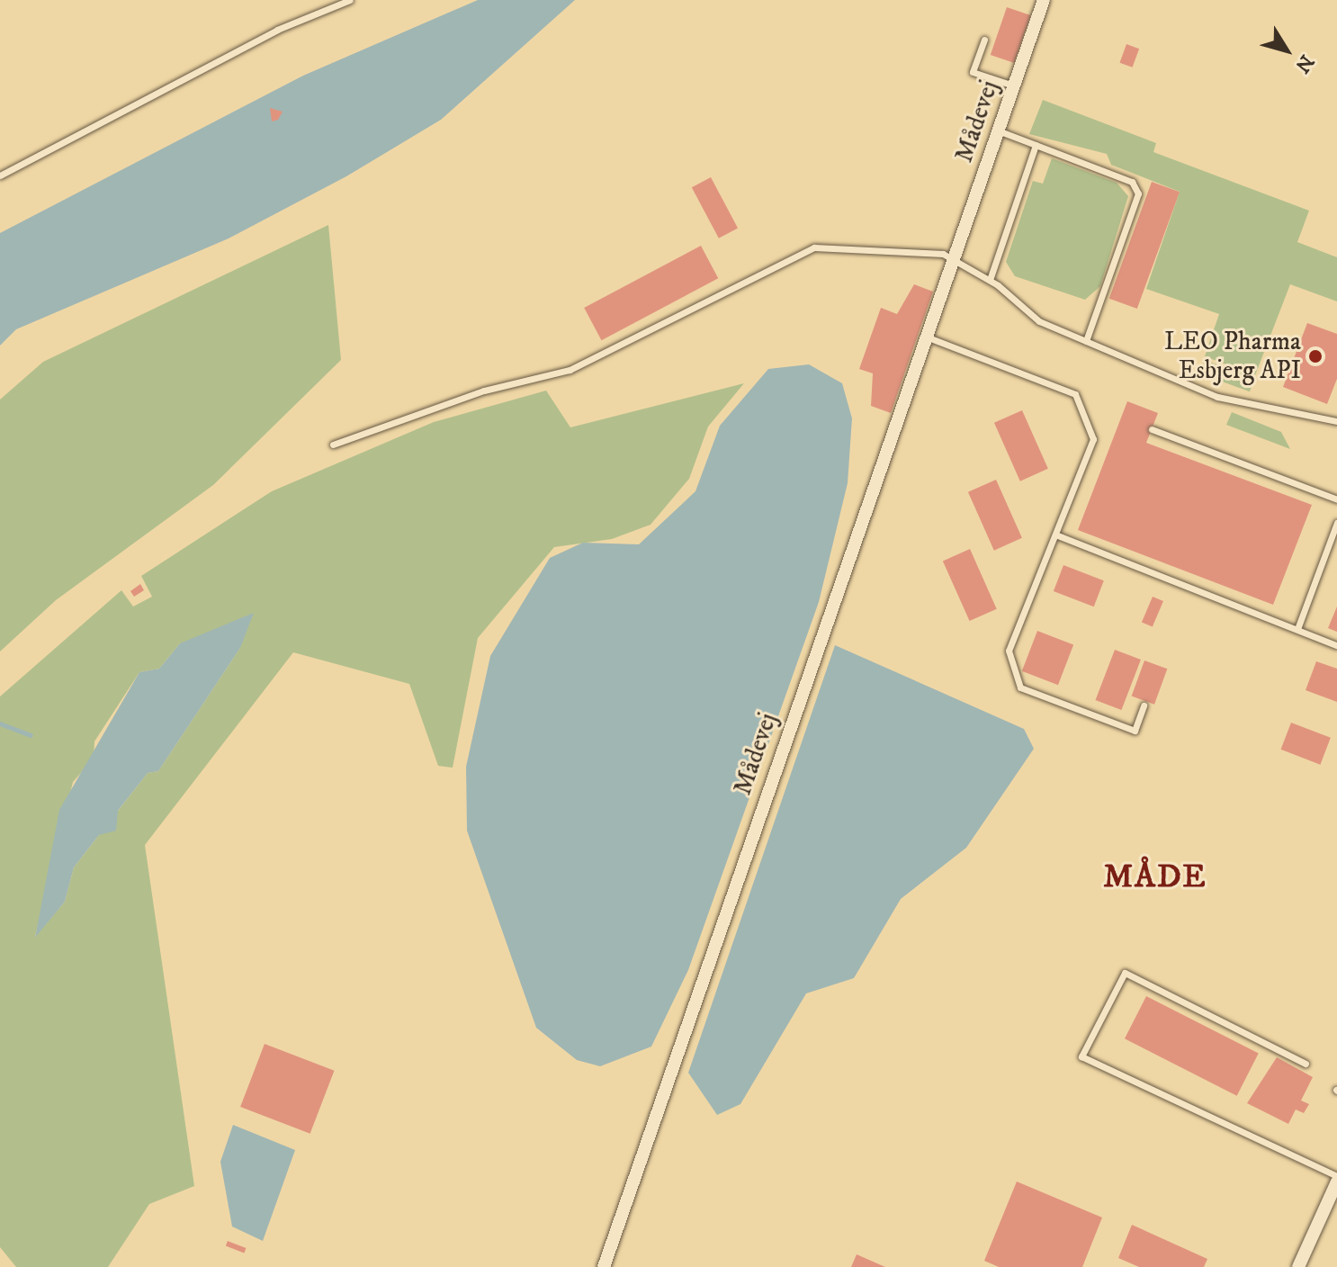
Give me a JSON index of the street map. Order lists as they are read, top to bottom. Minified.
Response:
{"streets":{"street":["Mådevej"]},"districts":["MÅDE"],"places":["LEO Pharma Esbjerg API"],"north":"bottom right"}
